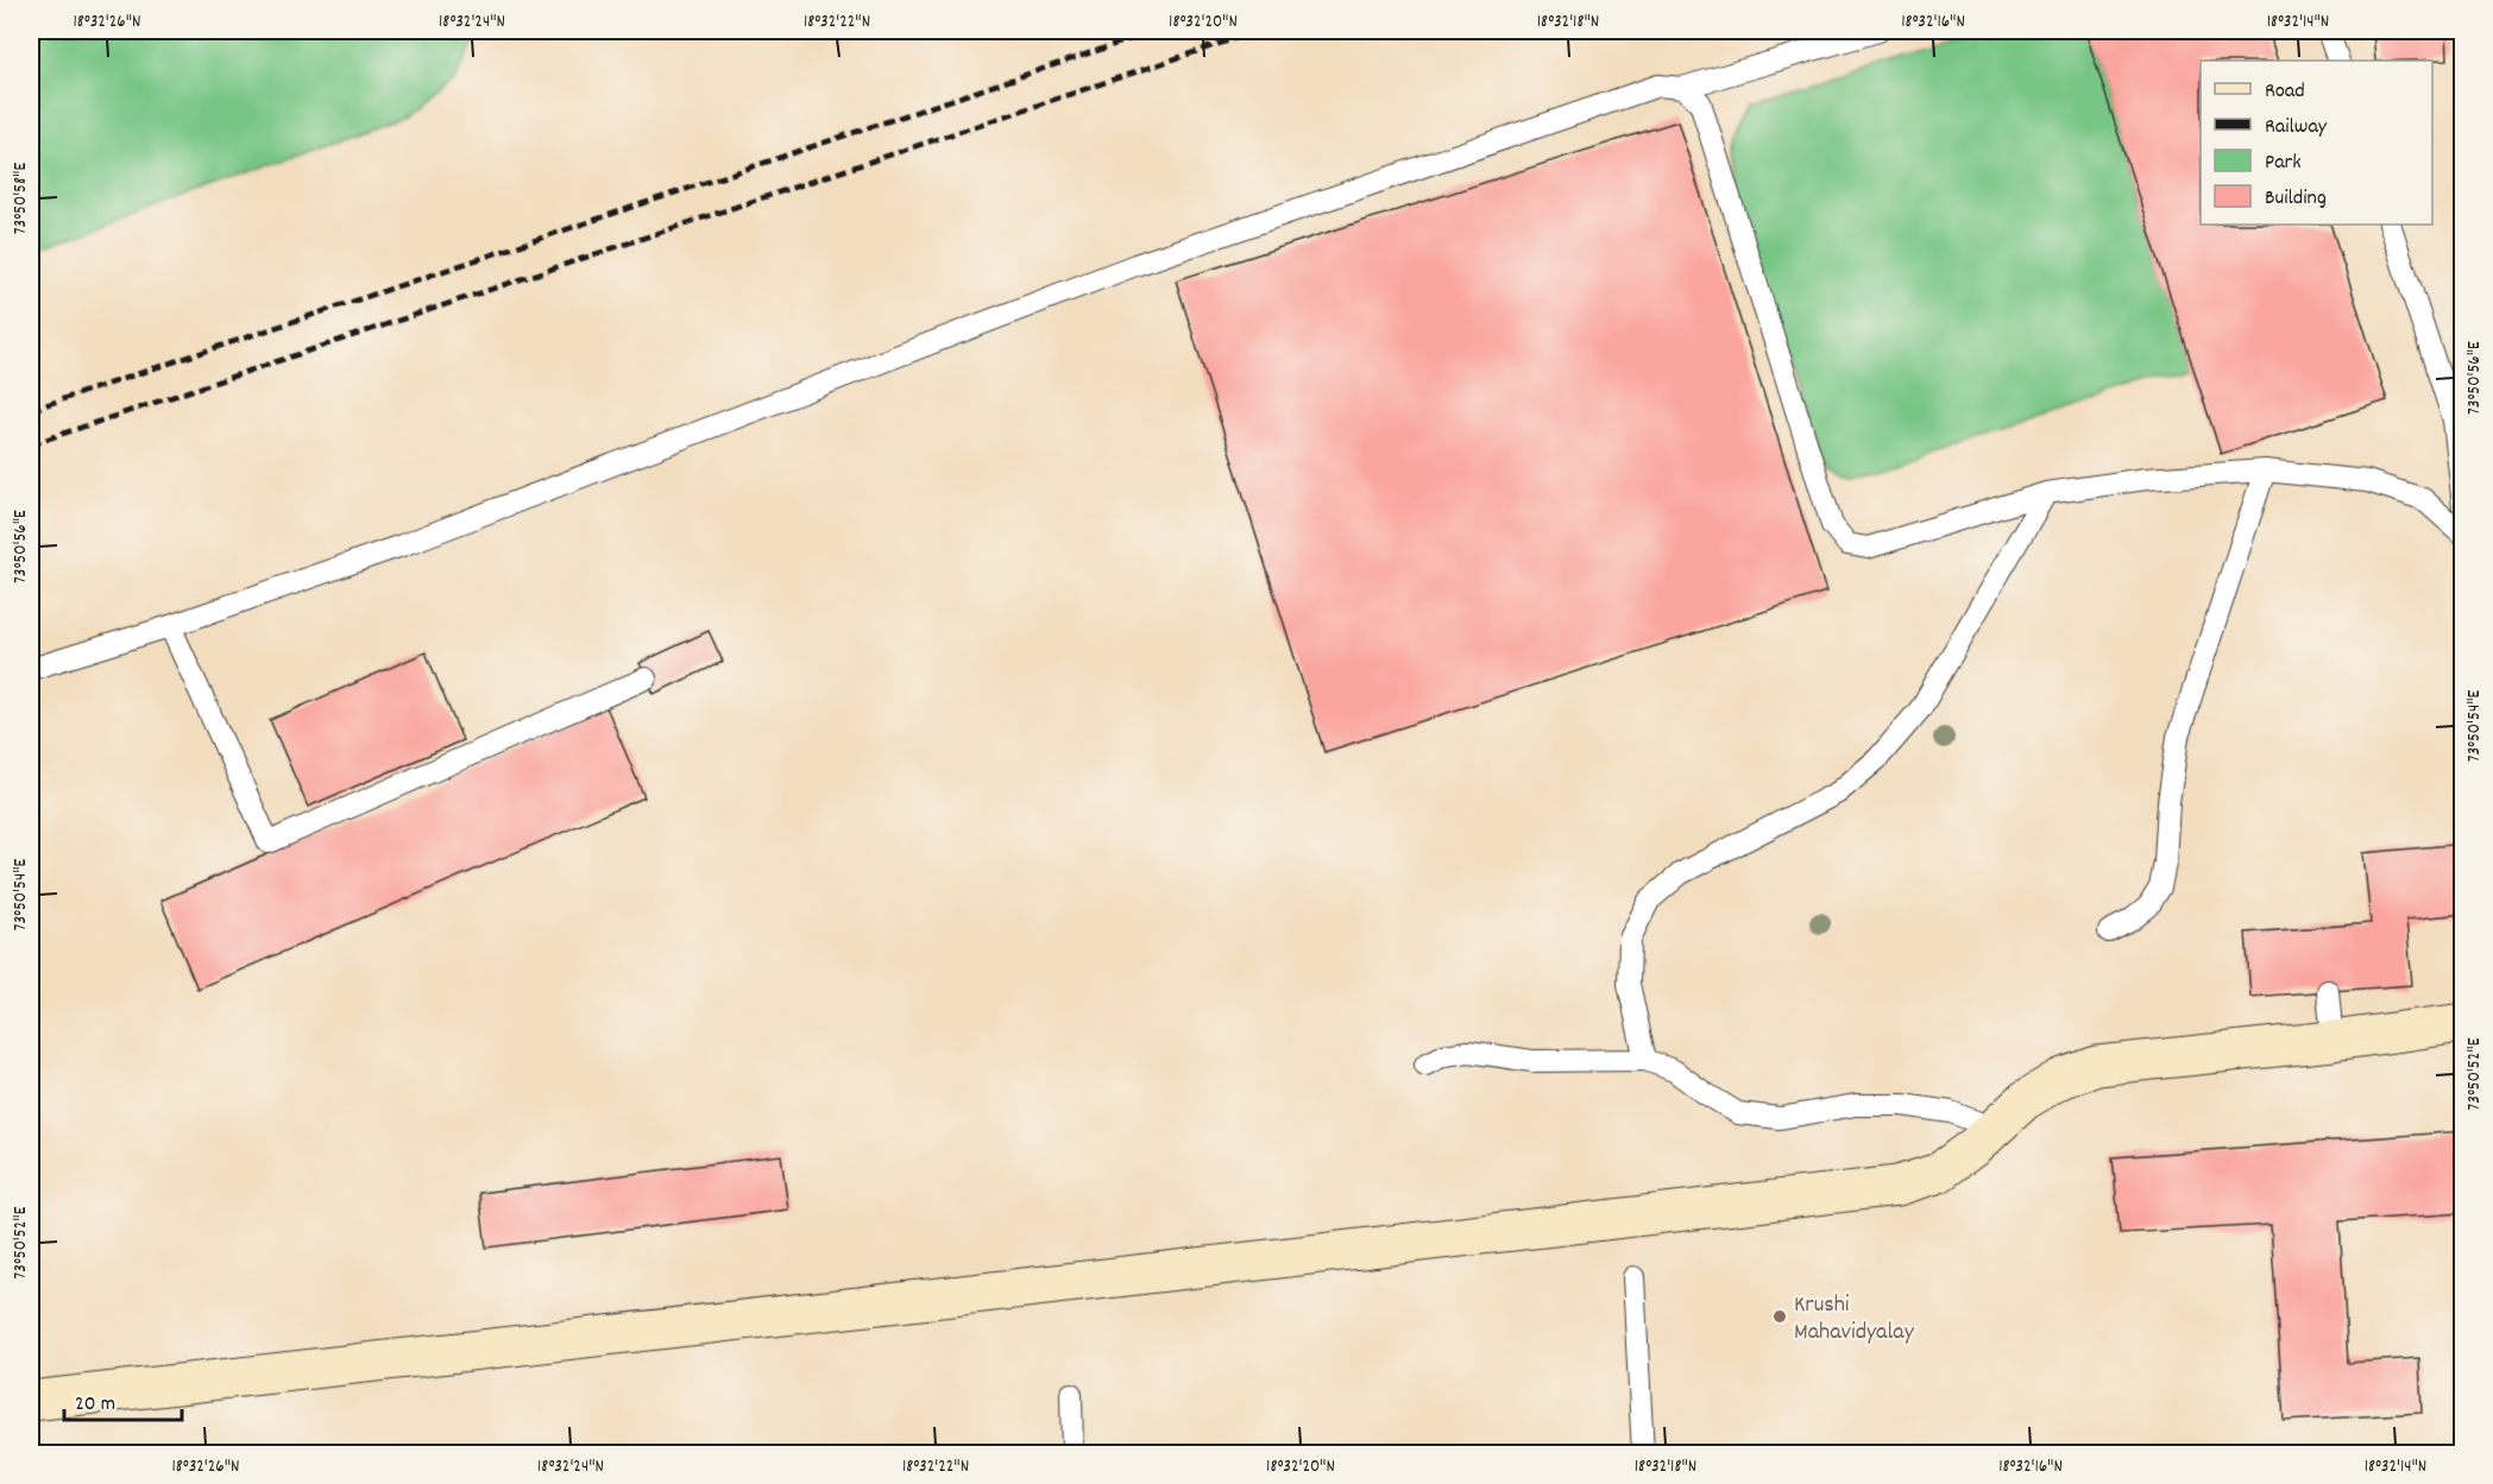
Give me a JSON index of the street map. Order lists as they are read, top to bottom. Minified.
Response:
{"places":["Krushi Mahavidyalay"],"legend":["Road","Railway","Park","Building"],"scale_bar":"20 m","coordinates":["18°32'26\"N","18°32'24\"N","18°32'22\"N","18°32'20\"N","18°32'18\"N","18°32'16\"N","18°32'14\"N","73°50'58\"E","73°50'56\"E","73°50'54\"E","73°50'52\"E"]}
